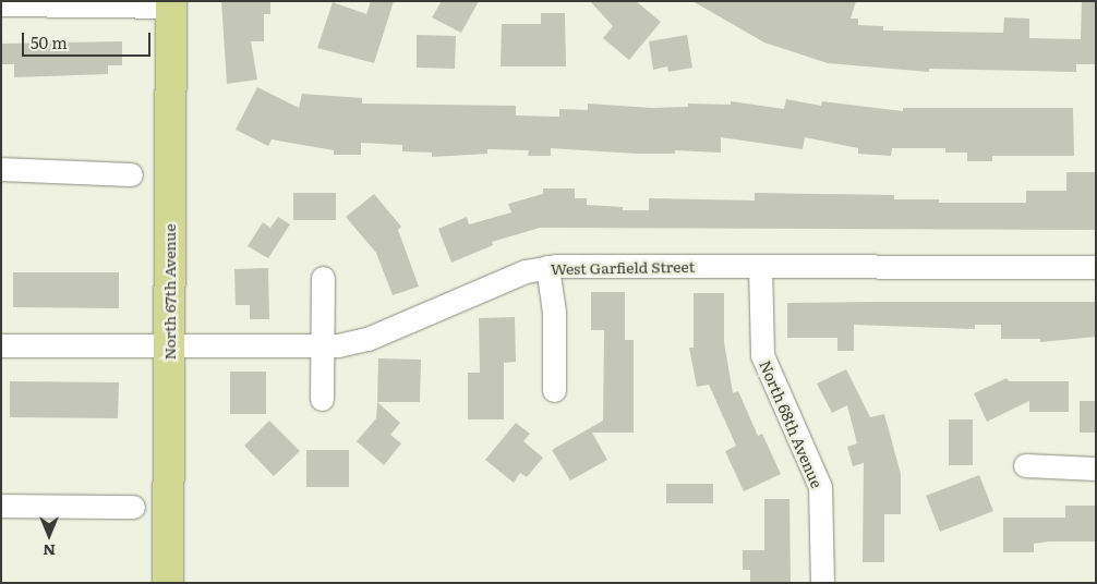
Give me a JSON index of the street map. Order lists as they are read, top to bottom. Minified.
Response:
{"streets":{"main road":["North 67th Avenue"],"street":["West Garfield Street","North 68th Avenue"]},"crossings":[["West Garfield Street","North 67th Avenue"],["West Garfield Street","North 68th Avenue"]],"scale_bar":"50 m","north":"bottom"}
